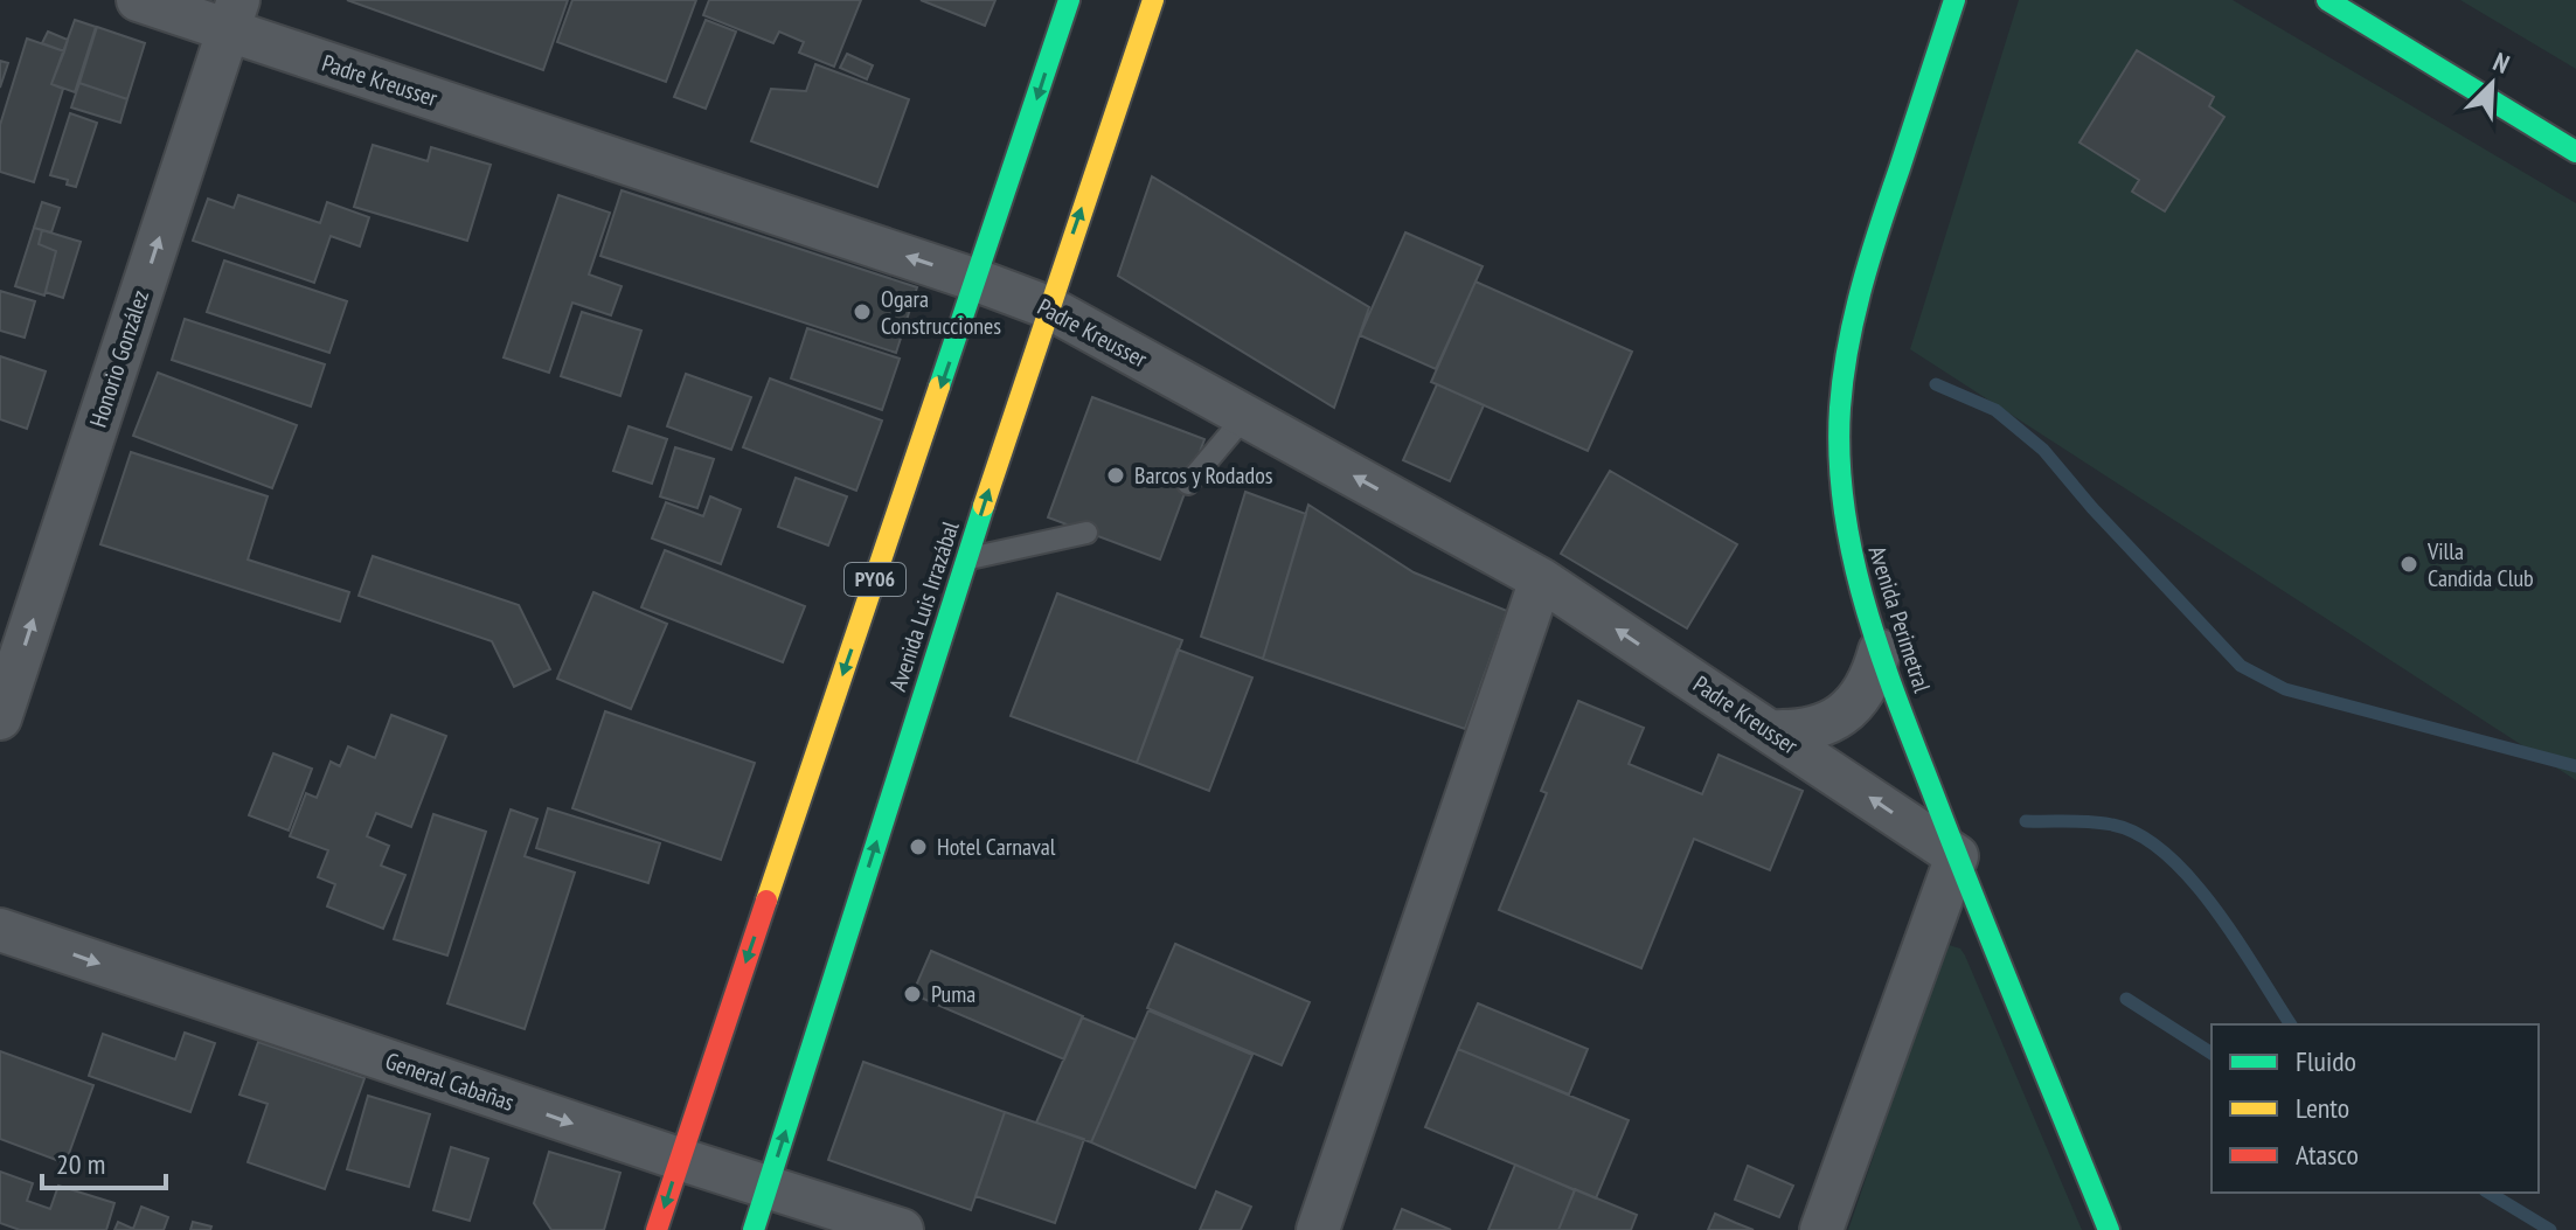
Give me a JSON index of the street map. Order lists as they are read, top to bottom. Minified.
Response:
{"streets":{"main road":["PY06","Avenida Luis Irrazábal","Avenida Perimetral"],"street":["Padre Kreusser","Honorio González","General Cabañas"]},"crossings":[["Padre Kreusser","Honorio González"],["Padre Kreusser","PY06"],["Padre Kreusser","Avenida Luis Irrazábal"],["Padre Kreusser","Avenida Perimetral"],["PY06","General Cabañas"],["Avenida Luis Irrazábal","General Cabañas"]],"one_way":["Padre Kreusser","Honorio González","General Cabañas"],"places":["Ogara Construcciones","Barcos y Rodados","Villa Candida Club","Hotel Carnaval","Puma"],"legend":["Fluido","Lento","Atasco"],"scale_bar":"20 m","north":"top right"}
